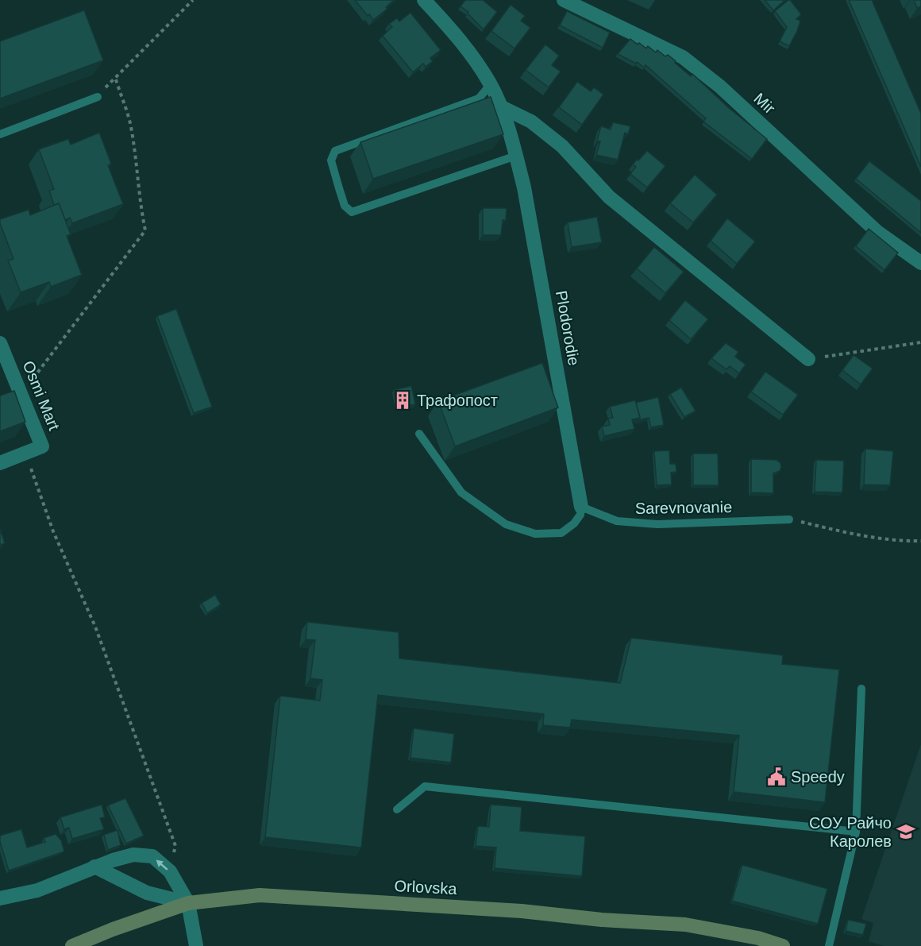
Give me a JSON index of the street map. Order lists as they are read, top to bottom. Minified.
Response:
{"streets":{"street":["Mir","Plodorodie","Osmi Mart","Orlovska"],"lane":["Sarevnovanie"]},"crossings":[["Plodorodie","Sarevnovanie"]],"places":{"building":["Трафопост"],"public building":["Speedy"],"school or university":["СОУ Райчо Каролев"]}}
